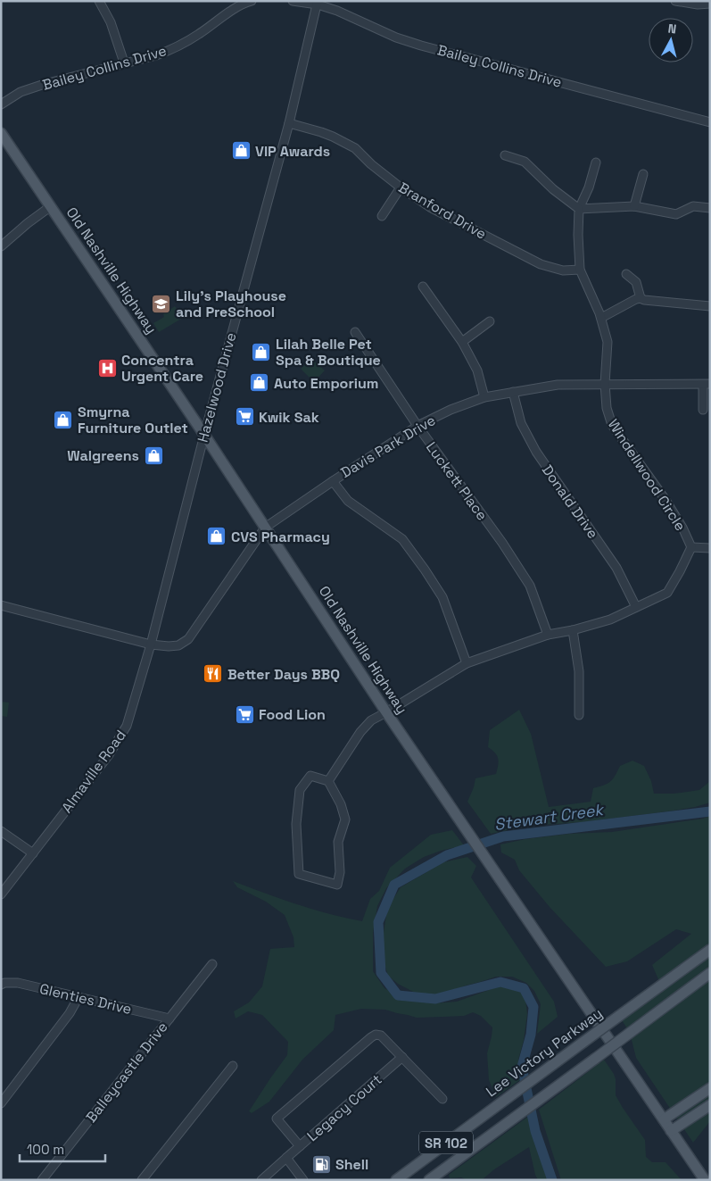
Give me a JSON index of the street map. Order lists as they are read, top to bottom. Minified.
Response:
{"streets":{"main road":["Old Nashville Highway","Lee Victory Parkway","SR 102"],"street":["Bailey Collins Drive","Branford Drive","Hazelwood Drive","Davis Park Drive","Windellwood Circle","Luckett Place","Donald Drive","Almaville Road","Glenties Drive","Balleycastle Drive","Legacy Court"]},"crossings":[["Bailey Collins Drive","Hazelwood Drive"],["Branford Drive","Hazelwood Drive"],["Branford Drive","Windellwood Circle"],["Old Nashville Highway","Hazelwood Drive"],["Old Nashville Highway","Davis Park Drive"],["Old Nashville Highway","Windellwood Circle"],["Hazelwood Drive","Almaville Road"],["Davis Park Drive","Windellwood Circle"],["Davis Park Drive","Luckett Place"],["Davis Park Drive","Donald Drive"],["Windellwood Circle","Luckett Place"],["Windellwood Circle","Donald Drive"],["Glenties Drive","Balleycastle Drive"]],"water":["Stewart Creek"],"places":{"shop":["VIP Awards","Lilah Belle Pet Spa & Boutique","Auto Emporium","Smyrna Furniture Outlet","Walgreens","CVS Pharmacy"],"school or university":["Lily's Playhouse and PreSchool"],"hospital":["Concentra Urgent Care"],"supermarket":["Kwik Sak","Food Lion"],"restaurant":["Better Days BBQ"],"fuel station":["Shell"]},"scale_bar":"100 m","north":"top"}
